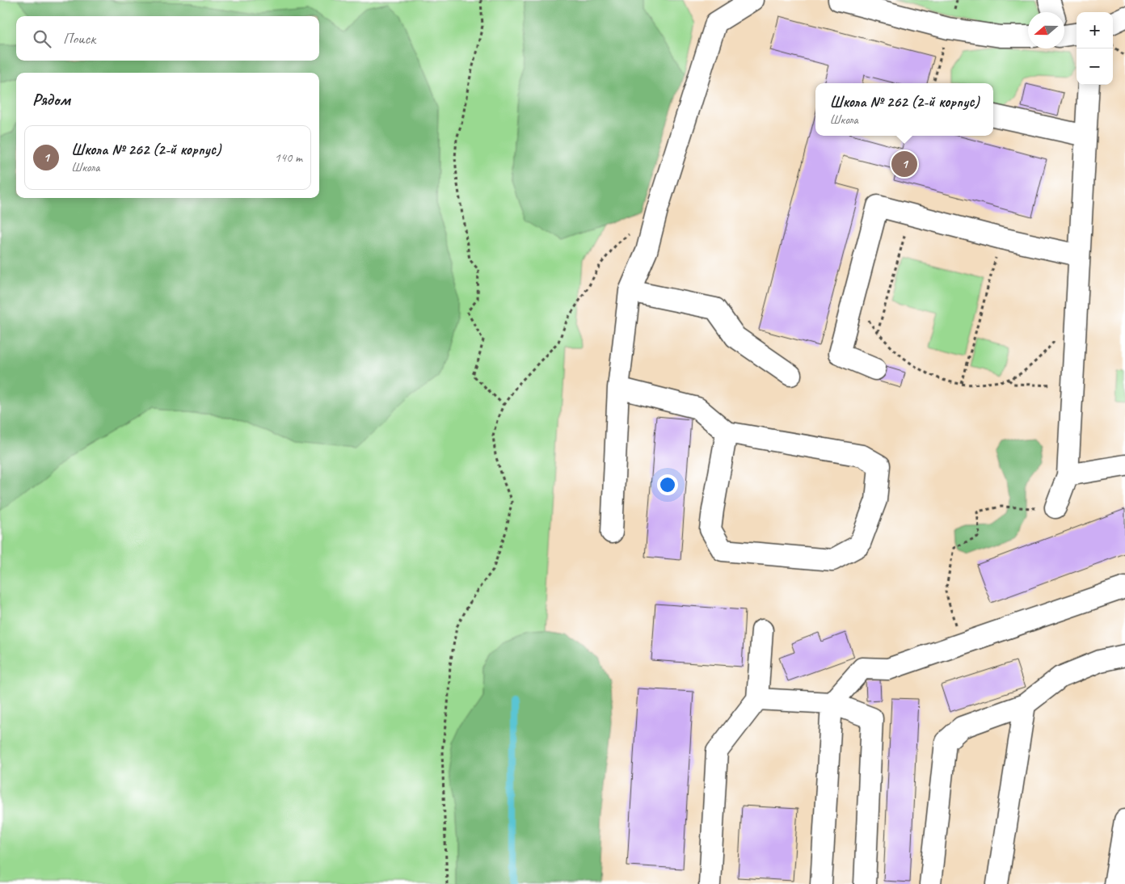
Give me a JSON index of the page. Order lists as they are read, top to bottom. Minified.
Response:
{"north":"left","page":{"map_buttons":["+","−"],"search":"Поиск","heading":"Рядом","popup":["Школа № 262 (2-й корпус)","Школа"],"list":[{"mark":"1","name":"Школа № 262 (2-й корпус)","note":"Школа","value":"140 m"}],"pins":"1"}}
